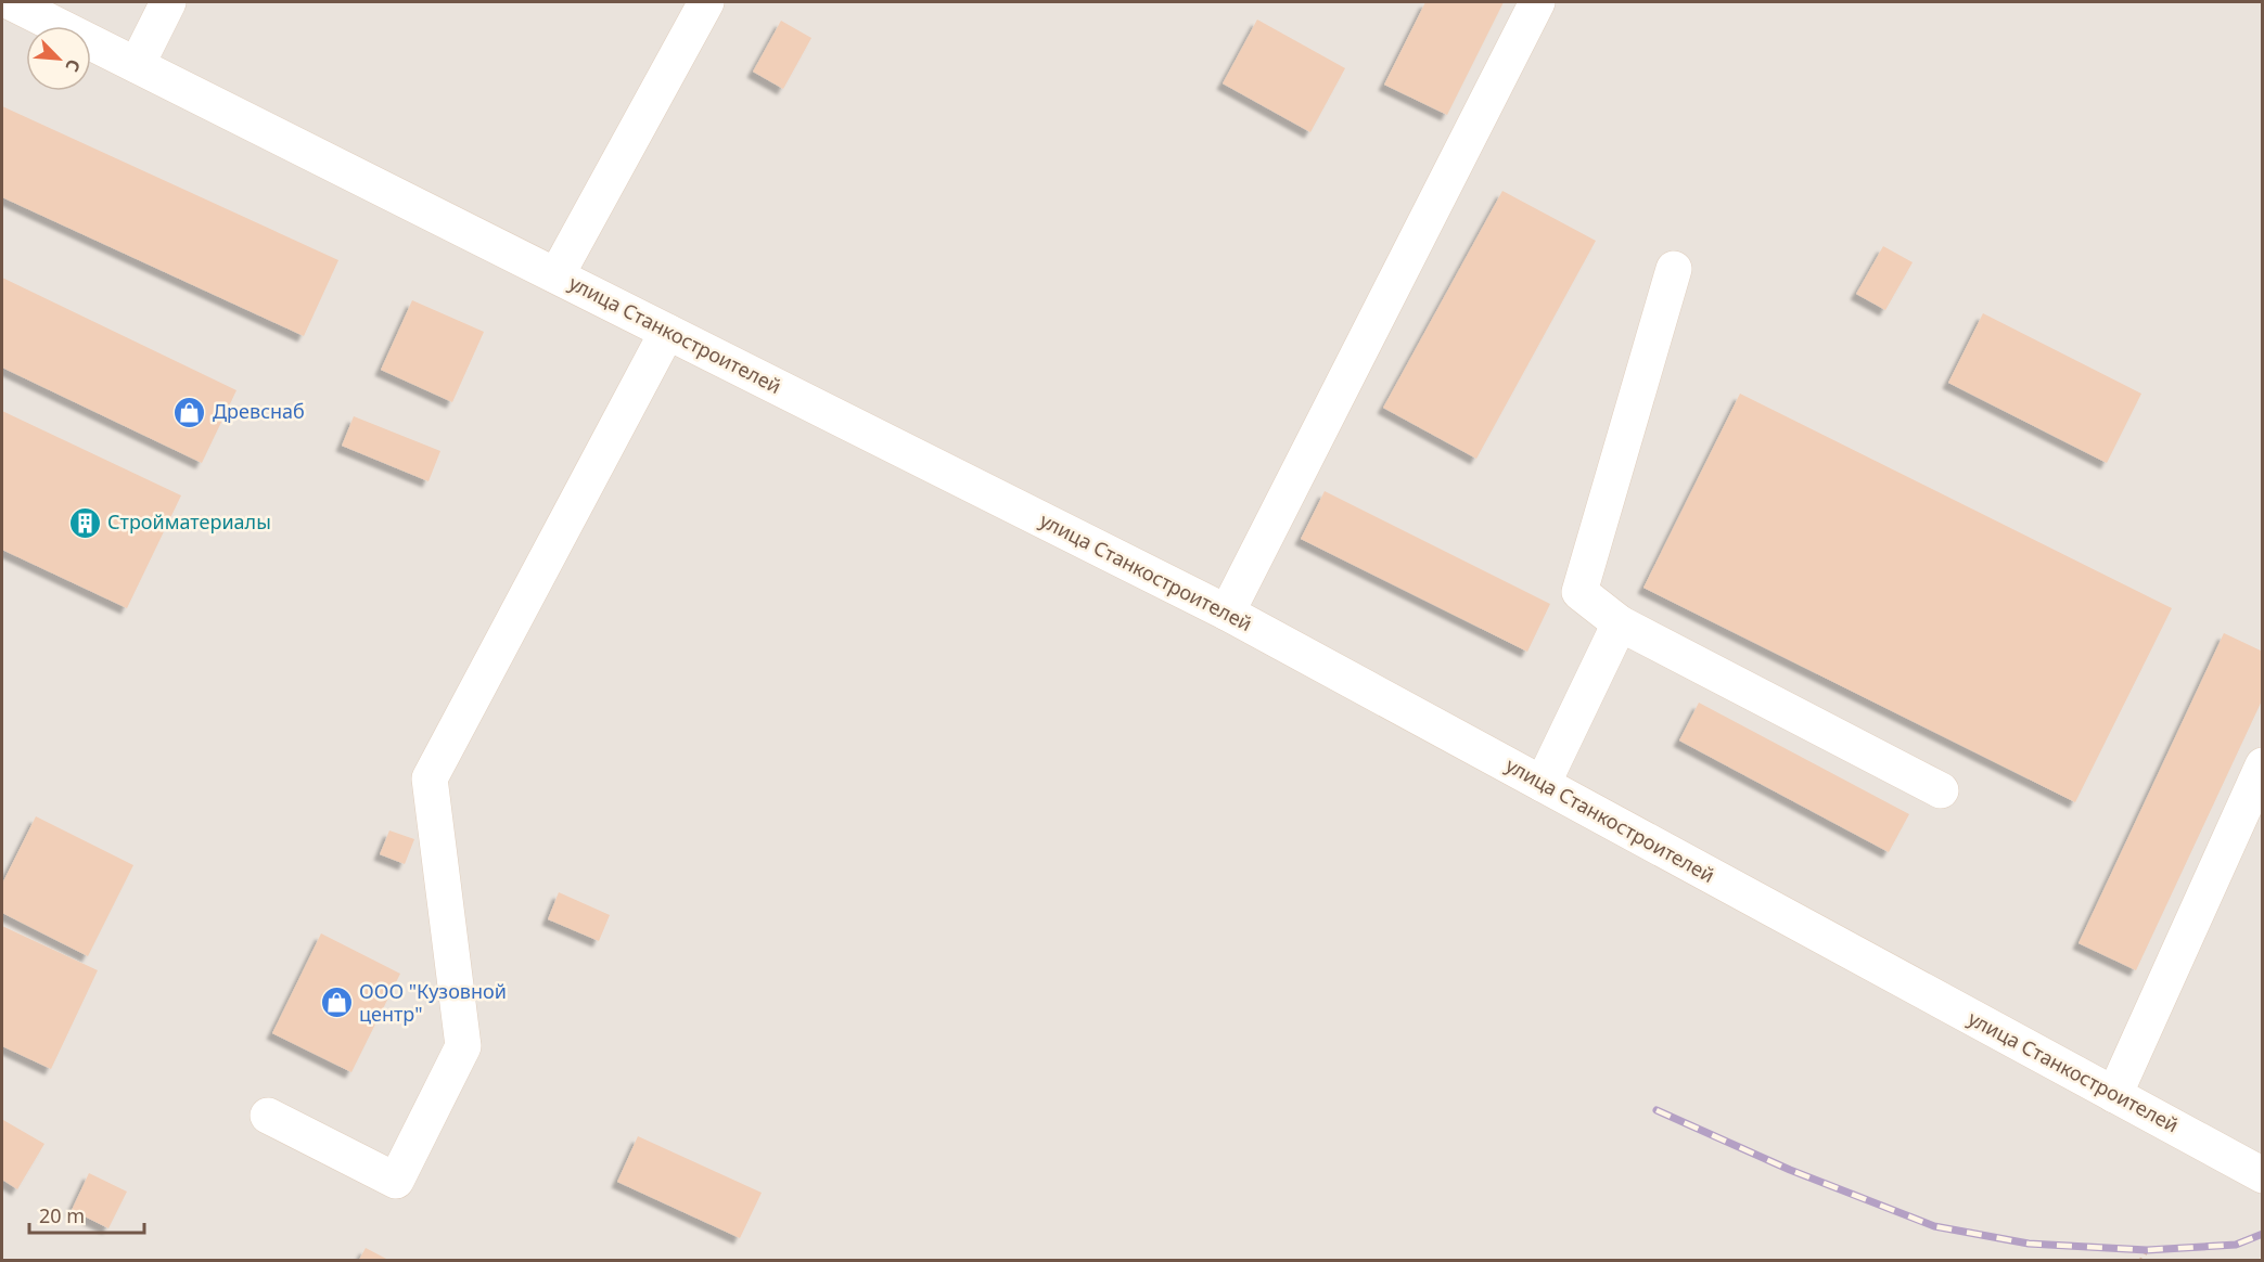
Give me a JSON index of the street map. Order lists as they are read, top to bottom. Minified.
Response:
{"streets":{"lane":["улица Станкостроителей"]},"places":{"shop":["Древснаб","ООО \"Кузовной центр\""],"building":["Стройматериалы"]},"scale_bar":"20 m","north":"bottom right"}
